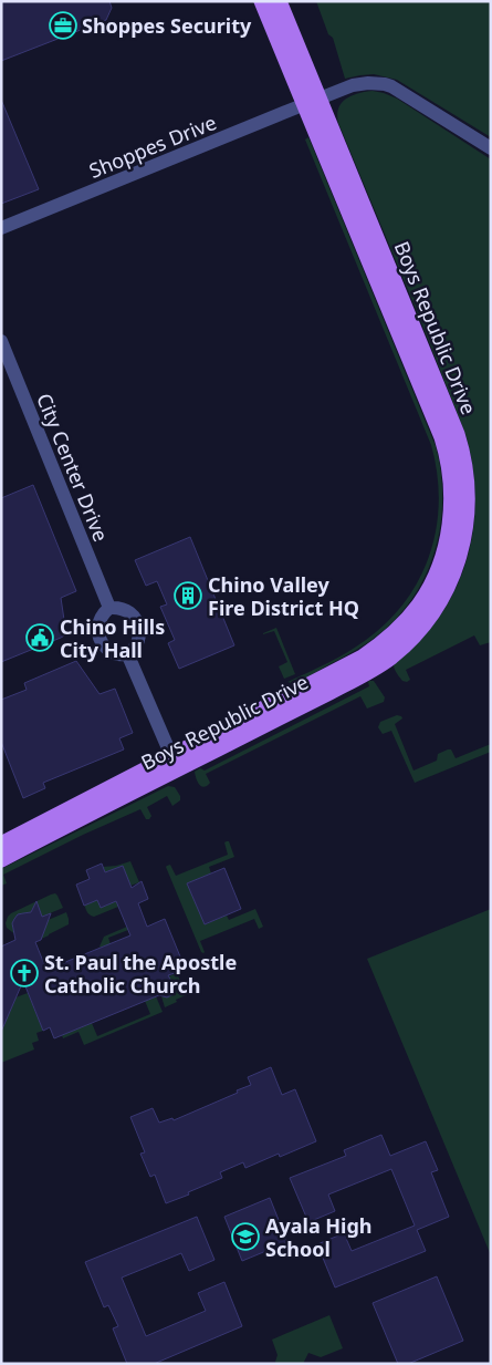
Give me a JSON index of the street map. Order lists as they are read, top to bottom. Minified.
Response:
{"streets":{"main road":["Boys Republic Drive"],"street":["Shoppes Drive","City Center Drive"]},"crossings":[["Shoppes Drive","Boys Republic Drive"]],"places":{"office":["Shoppes Security"],"building":["Chino Valley Fire District HQ"],"public building":["Chino Hills City Hall"],"church":["St. Paul the Apostle Catholic Church"],"school or university":["Ayala High School"]}}
